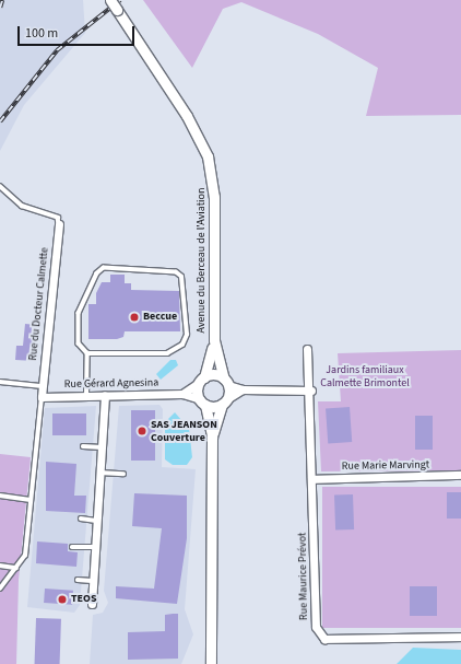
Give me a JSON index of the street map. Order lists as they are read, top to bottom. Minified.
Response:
{"streets":{"street":["Avenue du Berceau de l'Aviation","Rue du Docteur Calmette","Rue Gérard Agnesina","Rue Marie Marvingt","Rue Maurice Prévot"]},"crossings":[["Avenue du Berceau de l'Aviation","Rue Gérard Agnesina"],["Rue du Docteur Calmette","Rue Gérard Agnesina"],["Rue Marie Marvingt","Rue Maurice Prévot"]],"parks":["Jardins familiaux Calmette Brimontel"],"places":["Beccue","SAS JEANSON Couverture","TEOS"],"scale_bar":"100 m"}
